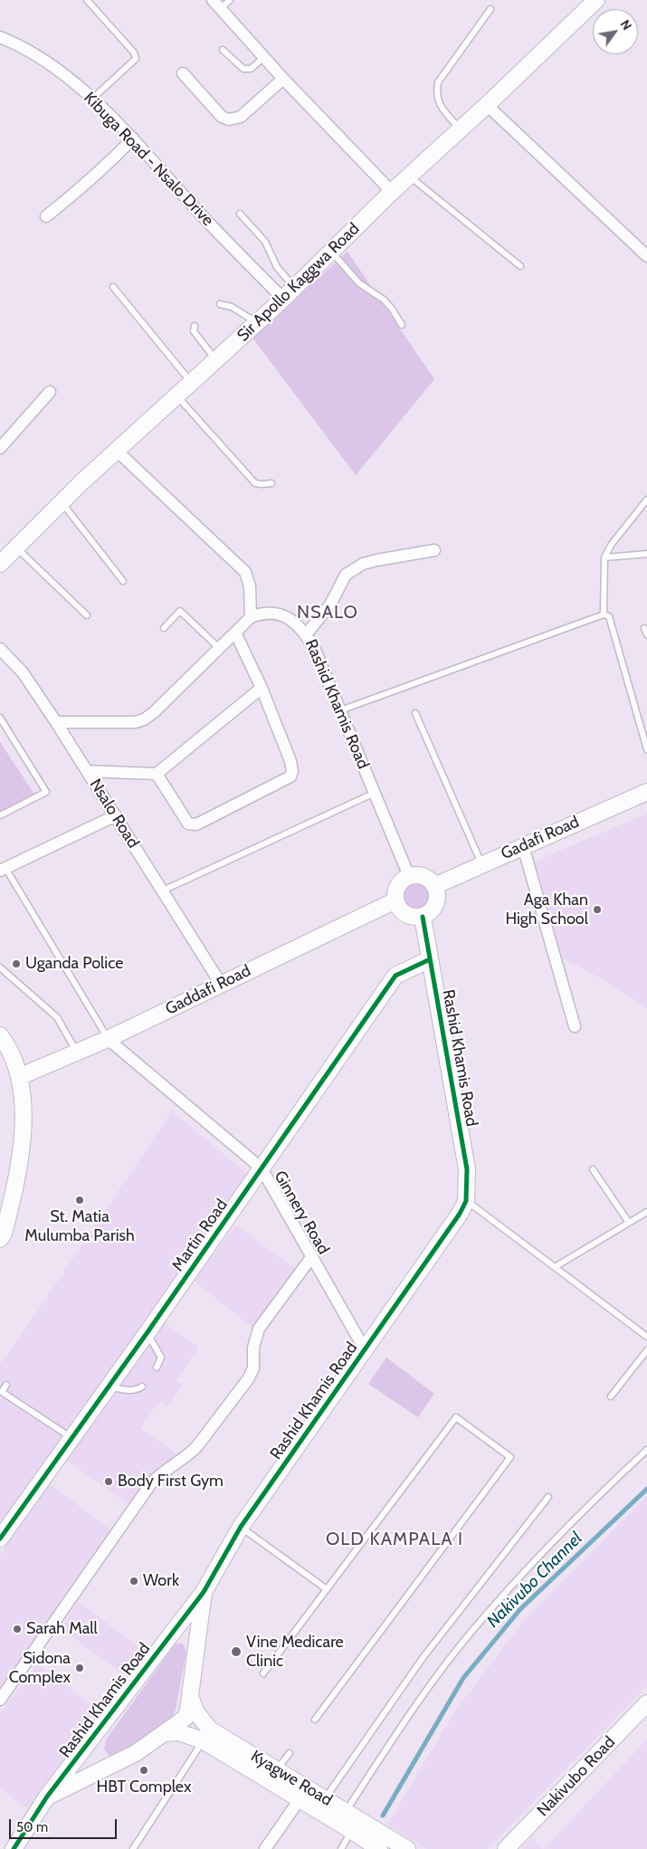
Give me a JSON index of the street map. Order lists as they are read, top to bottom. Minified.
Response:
{"streets":{"street":["Kibuga Road - Nsalo Drive","Sir Apollo Kaggwa Road","Rashid Khamis Road","Nsalo Road","Gadafi Road","Gaddafi Road","Ginnery Road","Martin Road","Nakivubo Road","Kyagwe Road"]},"crossings":[["Kibuga Road - Nsalo Drive","Sir Apollo Kaggwa Road"],["Rashid Khamis Road","Gadafi Road"],["Rashid Khamis Road","Gaddafi Road"],["Rashid Khamis Road","Ginnery Road"],["Rashid Khamis Road","Martin Road"],["Nsalo Road","Gaddafi Road"],["Gadafi Road","Gaddafi Road"],["Gaddafi Road","Ginnery Road"],["Ginnery Road","Martin Road"]],"districts":["NSALO","OLD KAMPALA I"],"water":["Nakivubo Channel"],"places":["Aga Khan High School","Uganda Police","St. Matia Mulumba Parish","Body First Gym","Work","Sarah Mall","Vine Medicare Clinic","Sidona Complex","HBT Complex"],"scale_bar":"50 m","north":"top right"}
